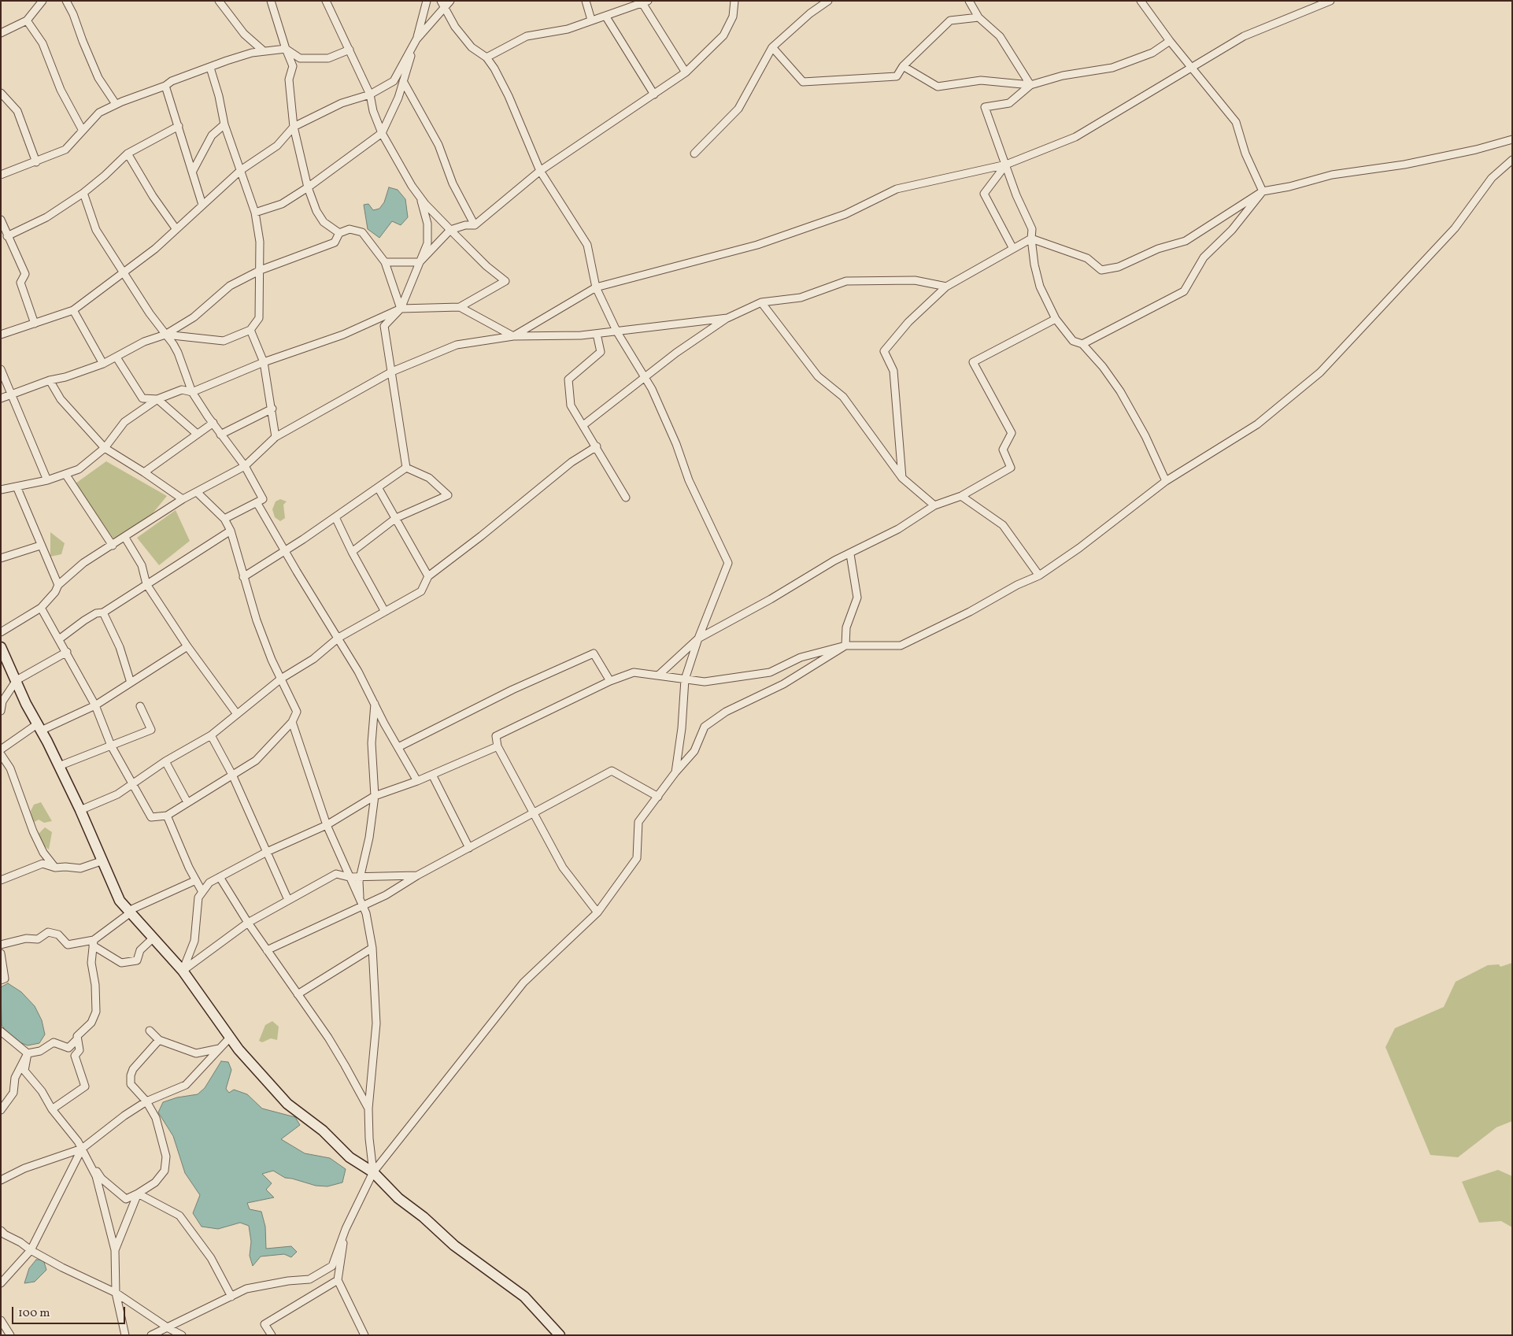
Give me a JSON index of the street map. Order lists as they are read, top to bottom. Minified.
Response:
{"scale_bar":"100 m"}
